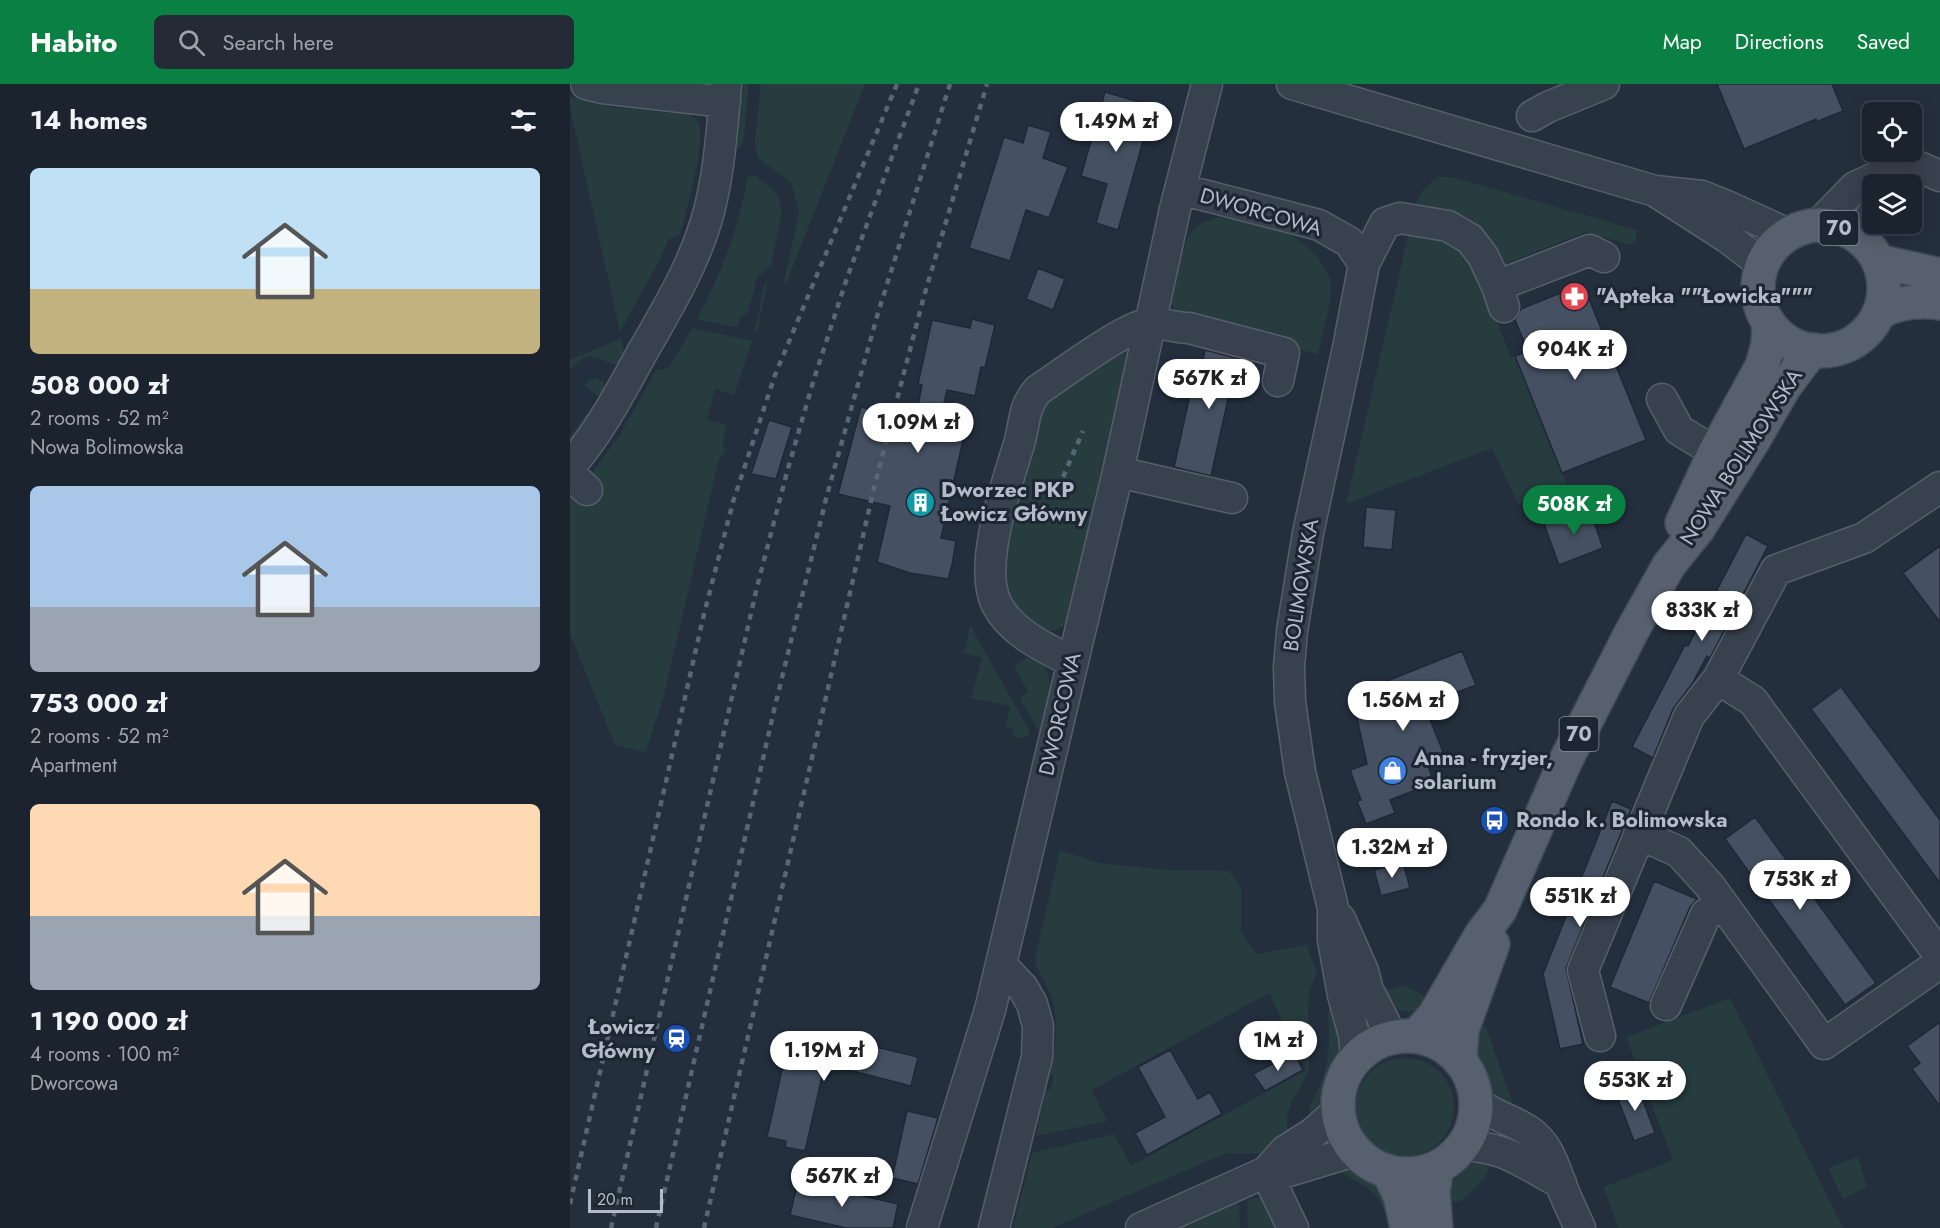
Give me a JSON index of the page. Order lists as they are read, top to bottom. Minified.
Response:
{"streets":{"main road":["70","NOWA BOLIMOWSKA"],"street":["DWORCOWA","BOLIMOWSKA"]},"crossings":[["DWORCOWA","BOLIMOWSKA"],["70","NOWA BOLIMOWSKA"],["70","BOLIMOWSKA"],["NOWA BOLIMOWSKA","BOLIMOWSKA"]],"places":{"pharmacy":["\"Apteka \"\"Łowicka\"\"\""],"building":["Dworzec PKP Łowicz Główny"],"shop":["Anna - fryzjer, solarium"],"bus stop":["Rondo k. Bolimowska"],"station":["Łowicz Główny"]},"scale_bar":"20 m","page":{"header":"Habito","search":"Search here","nav":["Map","Directions","Saved"],"heading":"14 homes","price":["1.49M zł","904K zł","567K zł","1.09M zł","508K zł","833K zł","1.56M zł","1.32M zł","753K zł","551K zł","1M zł","1.19M zł","553K zł","567K zł"],"list":[{"name":"508 000 zł","note":"2 rooms · 52 m² · Nowa Bolimowska"},{"name":"753 000 zł","note":"2 rooms · 52 m² · Apartment"},{"name":"1 190 000 zł","note":"4 rooms · 100 m² · Dworcowa"}],"scale":"20 m"}}
